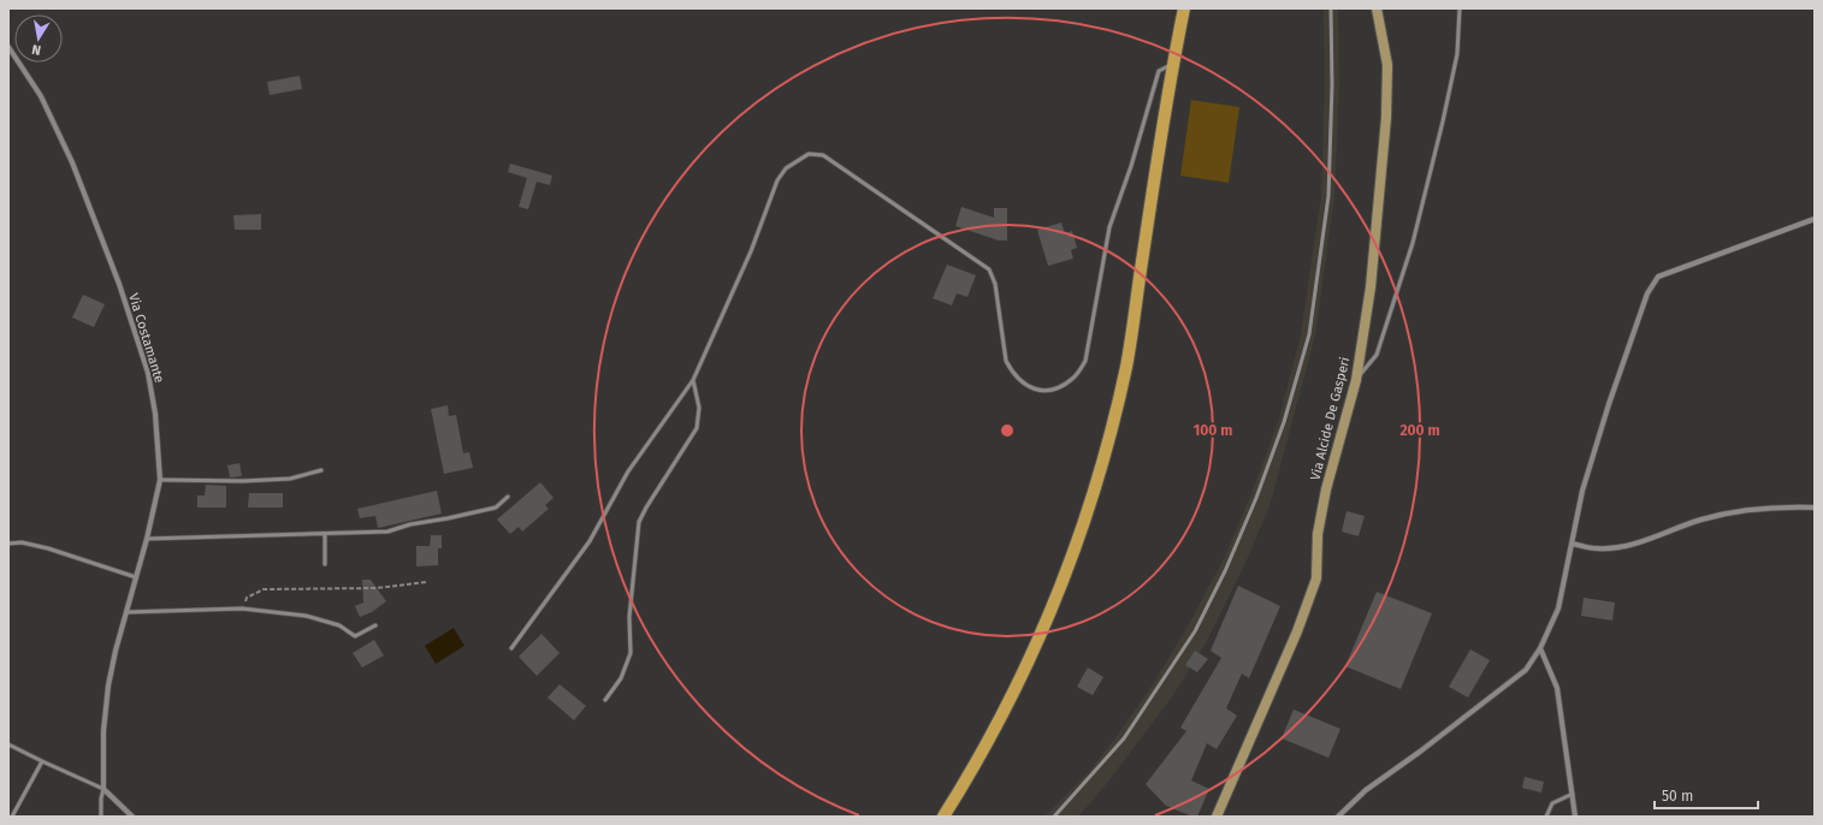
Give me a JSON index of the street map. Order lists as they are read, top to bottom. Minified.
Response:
{"streets":{"main road":["Via Alcide De Gasperi"],"street":["Via Costamante"]},"scale_bar":"50 m","north":"bottom","rings":["100 m","200 m"]}
